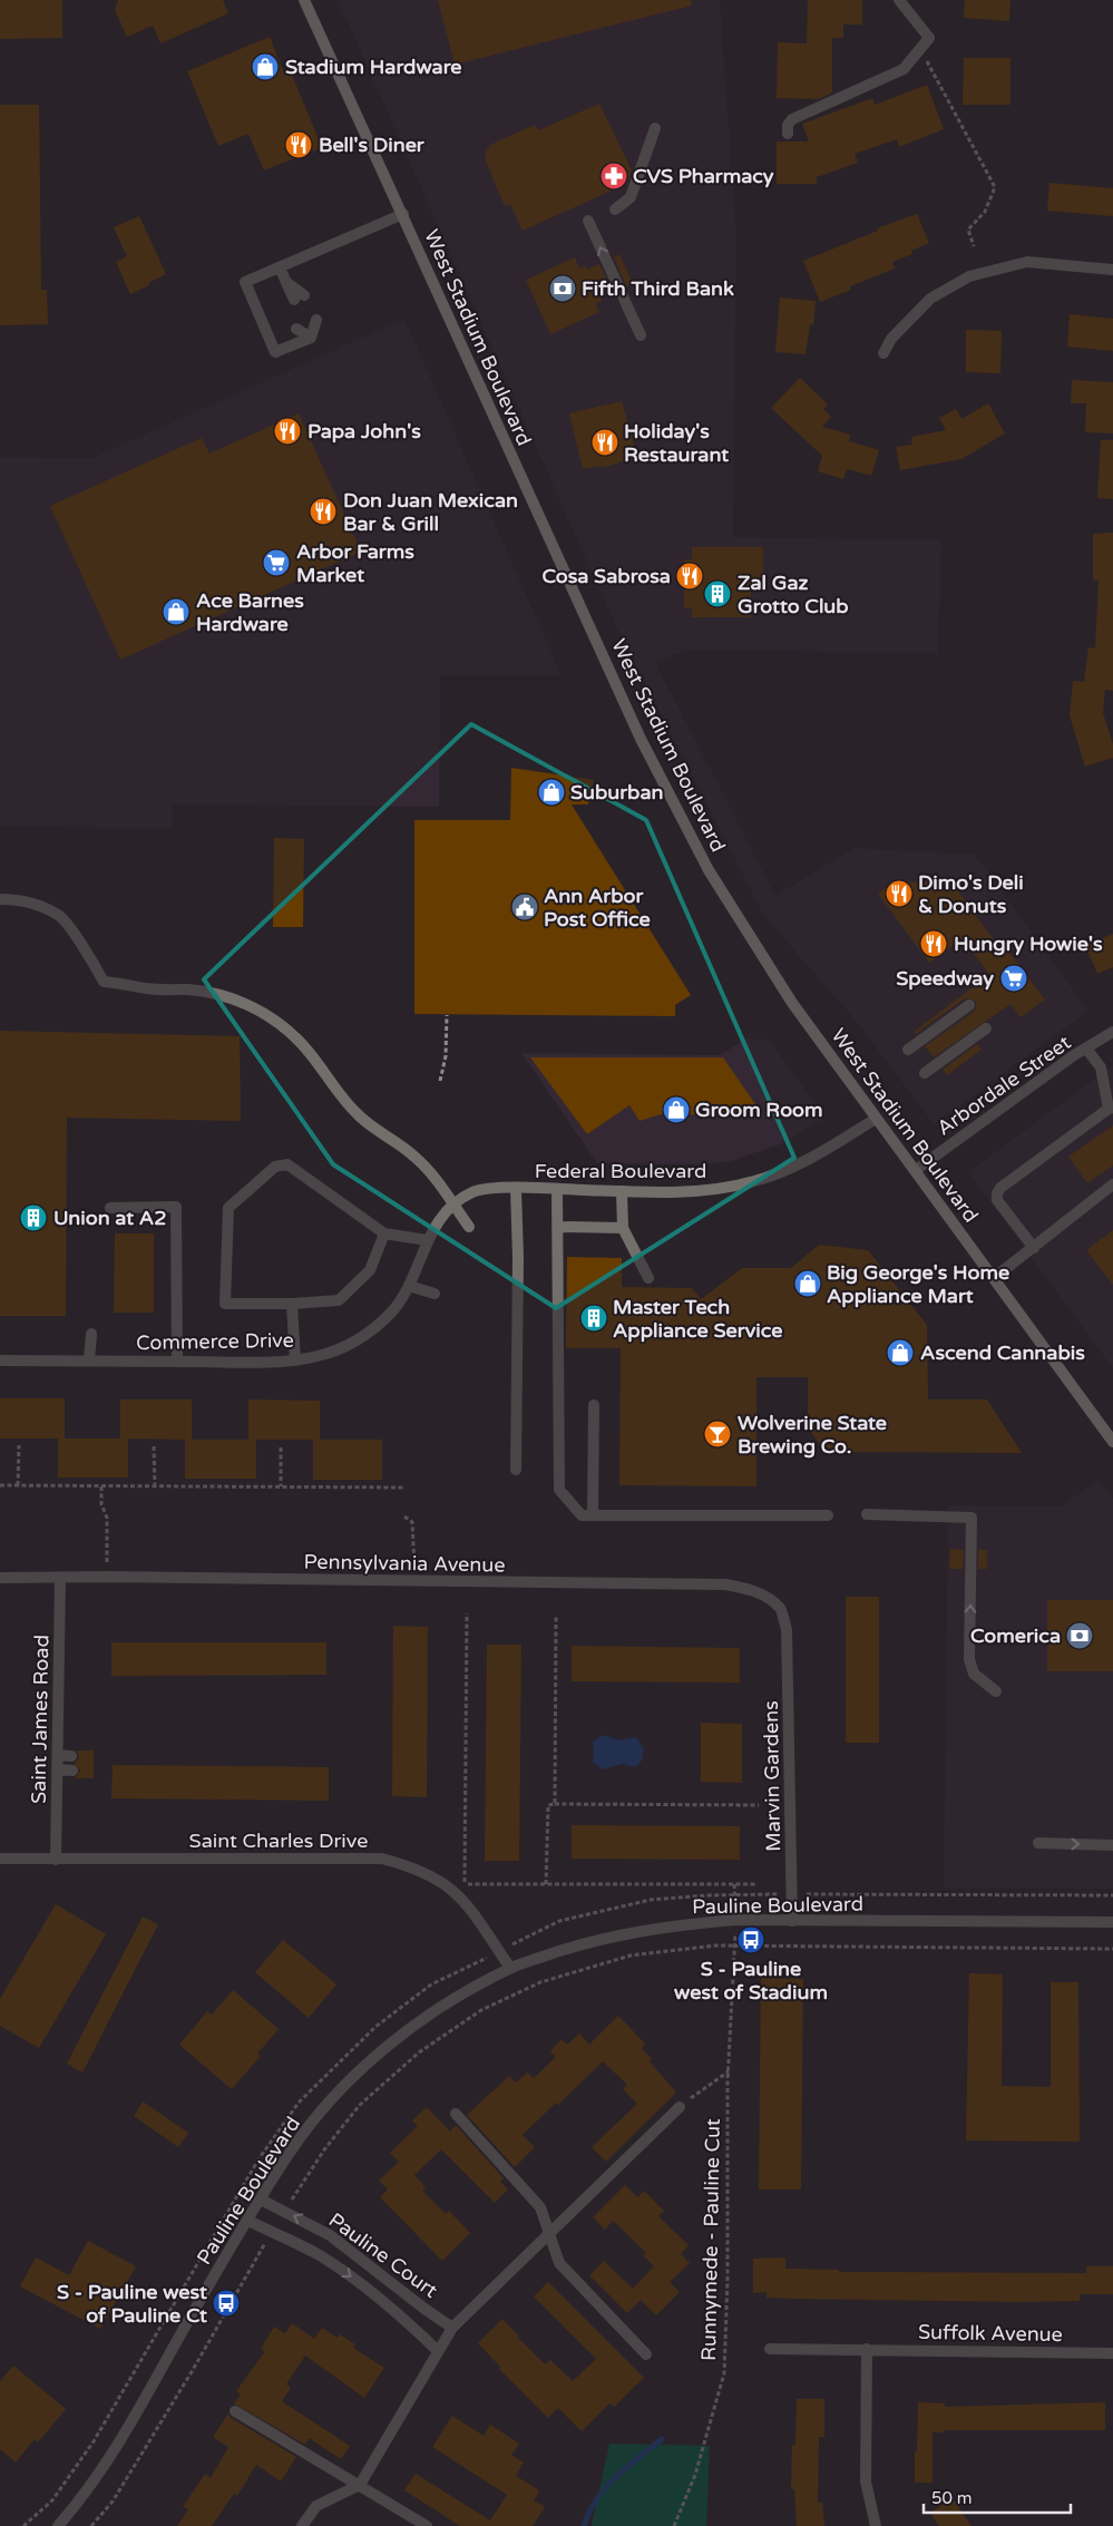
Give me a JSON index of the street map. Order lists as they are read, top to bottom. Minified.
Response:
{"streets":{"main road":["West Stadium Boulevard"],"street":["Arbordale Street","Federal Boulevard","Commerce Drive","Pennsylvania Avenue","Saint James Road","Marvin Gardens","Saint Charles Drive","Pauline Boulevard","Pauline Court","Suffolk Avenue"],"path":["Runnymede - Pauline Cut"]},"crossings":[["West Stadium Boulevard","Arbordale Street"],["West Stadium Boulevard","Federal Boulevard"],["Federal Boulevard","Commerce Drive"],["Pennsylvania Avenue","Saint James Road"],["Pennsylvania Avenue","Marvin Gardens"],["Saint James Road","Saint Charles Drive"],["Marvin Gardens","Pauline Boulevard"],["Saint Charles Drive","Pauline Boulevard"],["Pauline Boulevard","Pauline Court"]],"places":{"shop":["Stadium Hardware","Ace Barnes Hardware","Suburban","Groom Room","Big George's Home Appliance Mart","Ascend Cannabis"],"restaurant":["Bell's Diner","Papa John's","Holiday's Restaurant","Don Juan Mexican Bar & Grill","Cosa Sabrosa","Dimo's Deli & Donuts","Hungry Howie's"],"pharmacy":["CVS Pharmacy"],"bank":["Fifth Third Bank","Comerica"],"supermarket":["Arbor Farms Market","Speedway"],"building":["Zal Gaz Grotto Club","Union at A2","Master Tech Appliance Service"],"public building":["Ann Arbor Post Office"],"bar":["Wolverine State Brewing Co."],"bus stop":["S - Pauline west of Stadium","S - Pauline west of Pauline Ct"]},"scale_bar":"50 m"}
